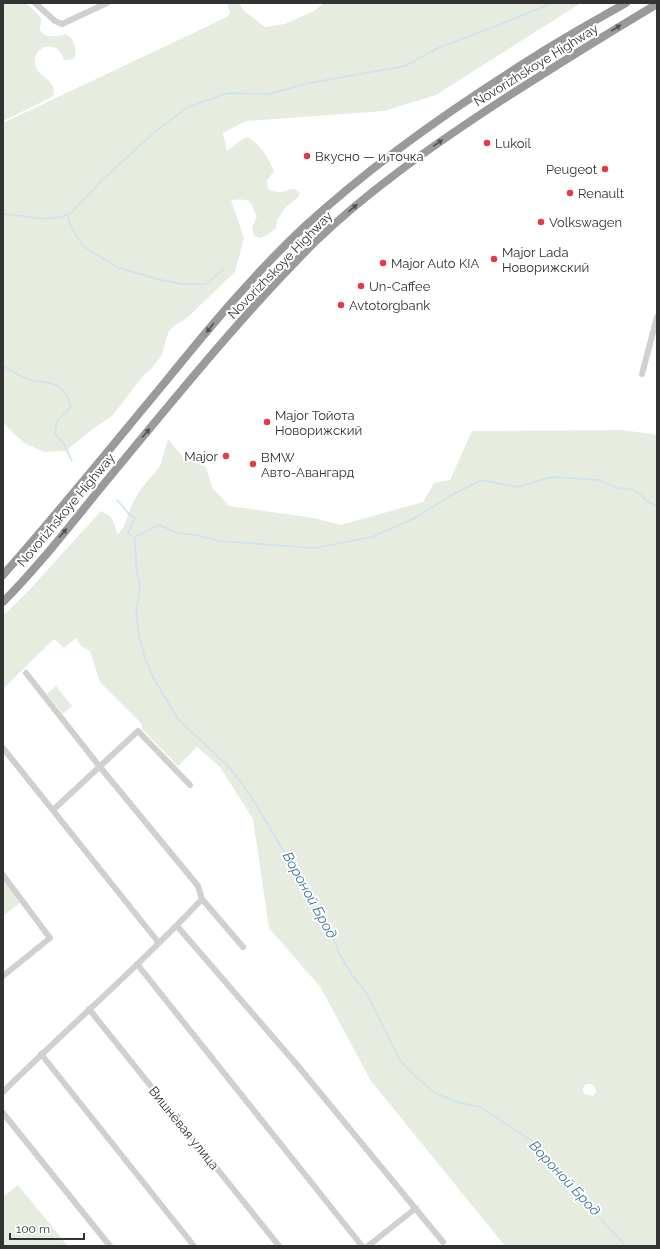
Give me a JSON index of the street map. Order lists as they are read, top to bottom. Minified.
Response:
{"streets":{"highway":["Novorizhskoye Highway"],"street":["Вишнёвая улица"]},"water":["Вороной Брод"],"places":["Lukoil","Вкусно — и точка","Peugeot","Renault","Volkswagen","Major Lada Новорижский","Major Auto KIA","Un-Caffee","Avtotorgbank","Major Тойота Новорижский","Major","BMW Авто-Авангард"],"scale_bar":"100 m"}
